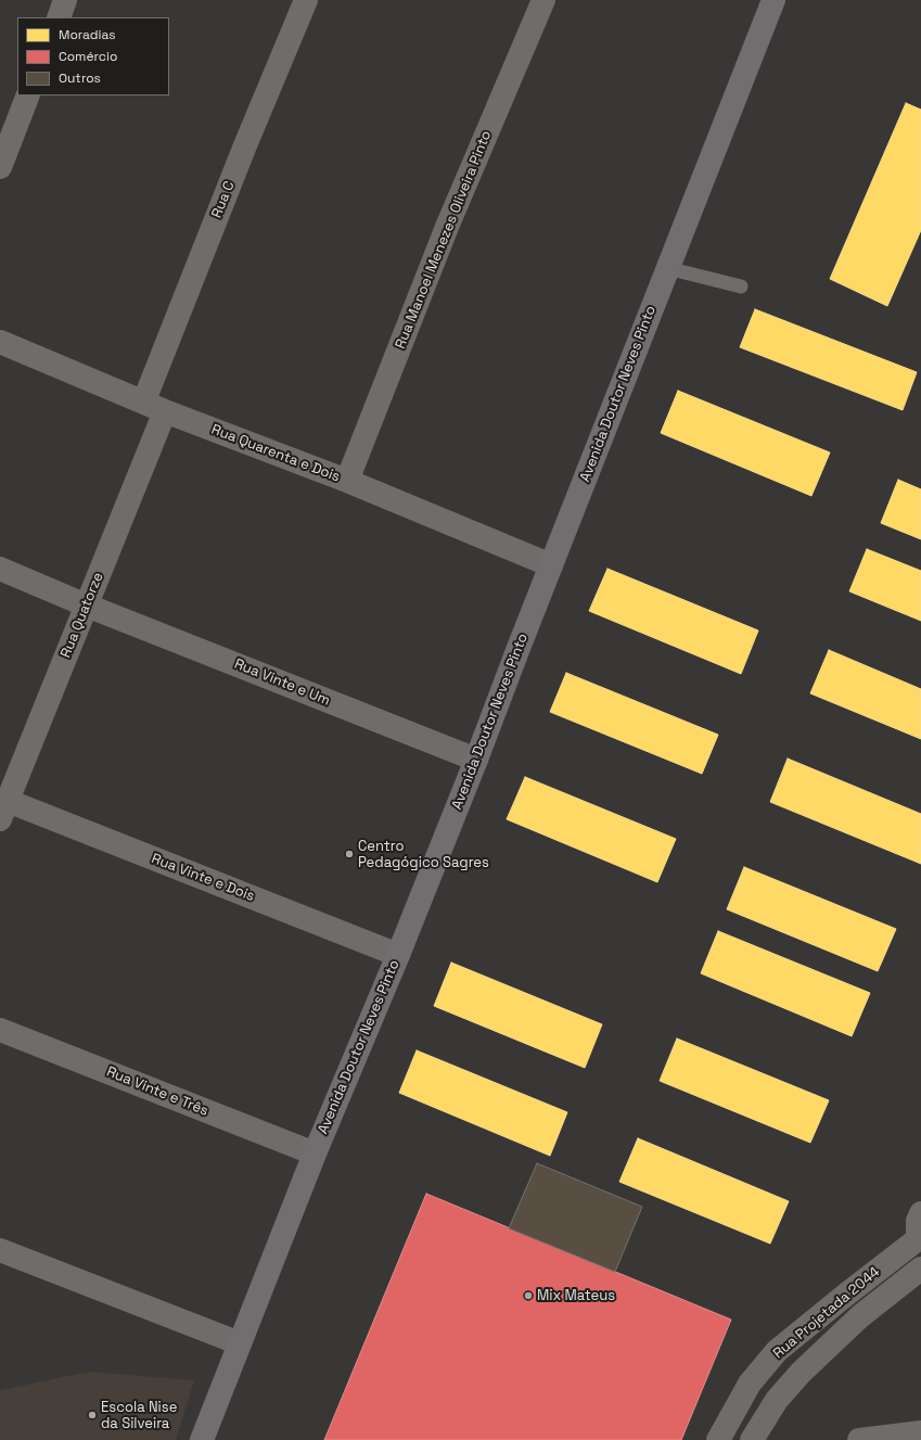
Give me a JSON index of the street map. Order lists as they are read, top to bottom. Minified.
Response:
{"streets":{"street":["Rua C","Rua Manoel Menezes Oliveira Pinto","Avenida Doutor Neves Pinto","Rua Quarenta e Dois","Rua Quatorze","Rua Vinte e Um","Rua Vinte e Dois","Rua Vinte e Três","Rua Projetada 2044"]},"crossings":[["Rua C","Rua Quarenta e Dois"],["Rua Manoel Menezes Oliveira Pinto","Rua Quarenta e Dois"],["Avenida Doutor Neves Pinto","Rua Quarenta e Dois"],["Avenida Doutor Neves Pinto","Rua Vinte e Um"],["Avenida Doutor Neves Pinto","Rua Vinte e Dois"],["Avenida Doutor Neves Pinto","Rua Vinte e Três"],["Rua Quarenta e Dois","Rua Quatorze"],["Rua Quatorze","Rua Vinte e Um"],["Rua Quatorze","Rua Vinte e Dois"]],"places":["Centro Pedagógico Sagres","Mix Mateus","Escola Nise da Silveira"],"legend":["Moradias","Comércio","Outros"]}
